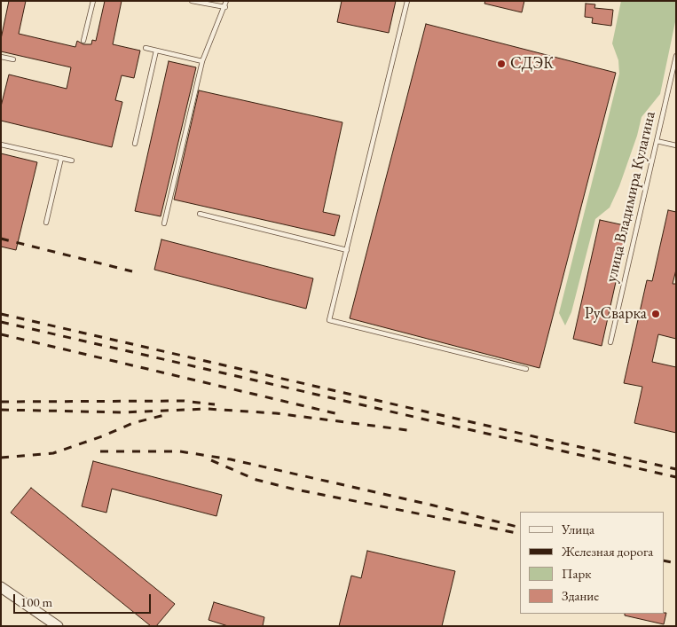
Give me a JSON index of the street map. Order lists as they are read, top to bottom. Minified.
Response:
{"streets":{"lane":["улица Владимира Кулагина"]},"places":["СДЭК","РуСварка"],"legend":["Улица","Железная дорога","Парк","Здание"],"scale_bar":"100 m"}
